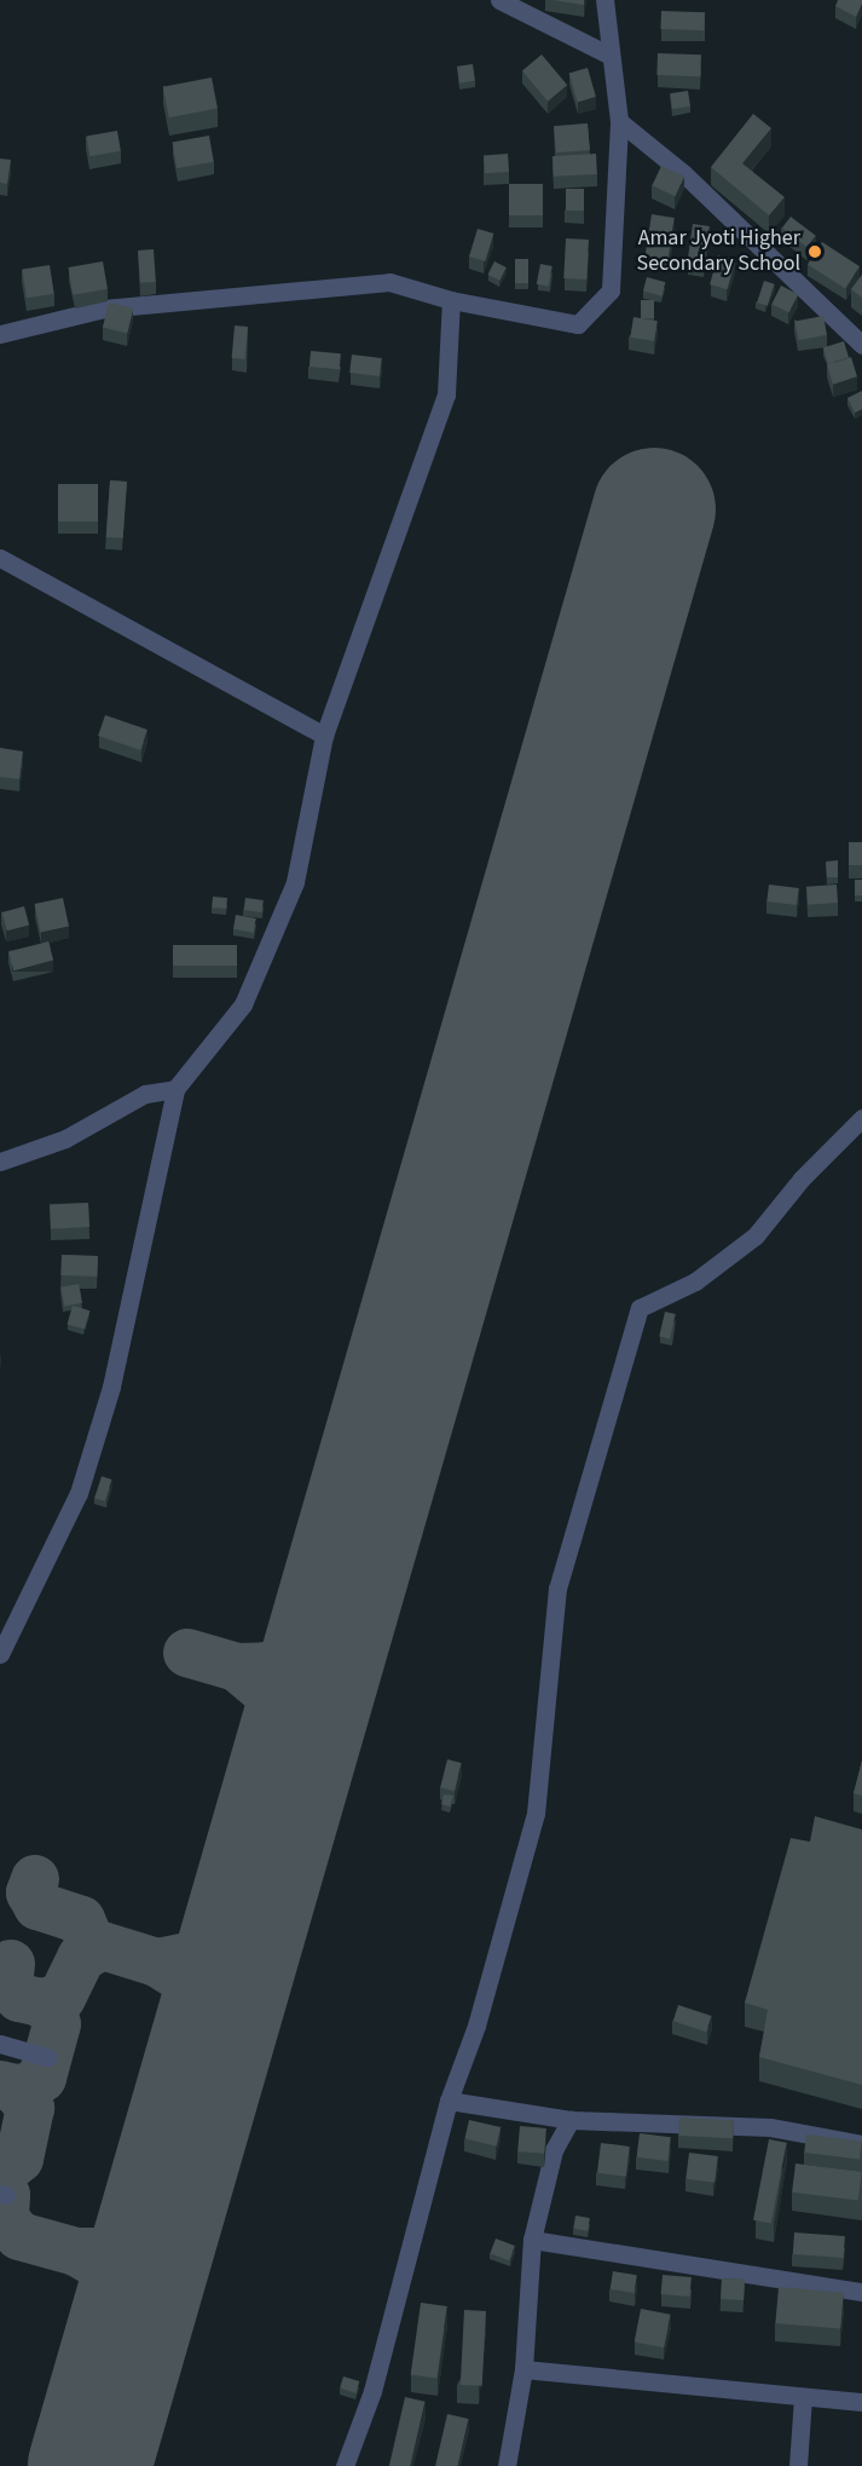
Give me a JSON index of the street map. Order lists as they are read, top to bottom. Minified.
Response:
{"places":["Amar Jyoti Higher Secondary School"]}
